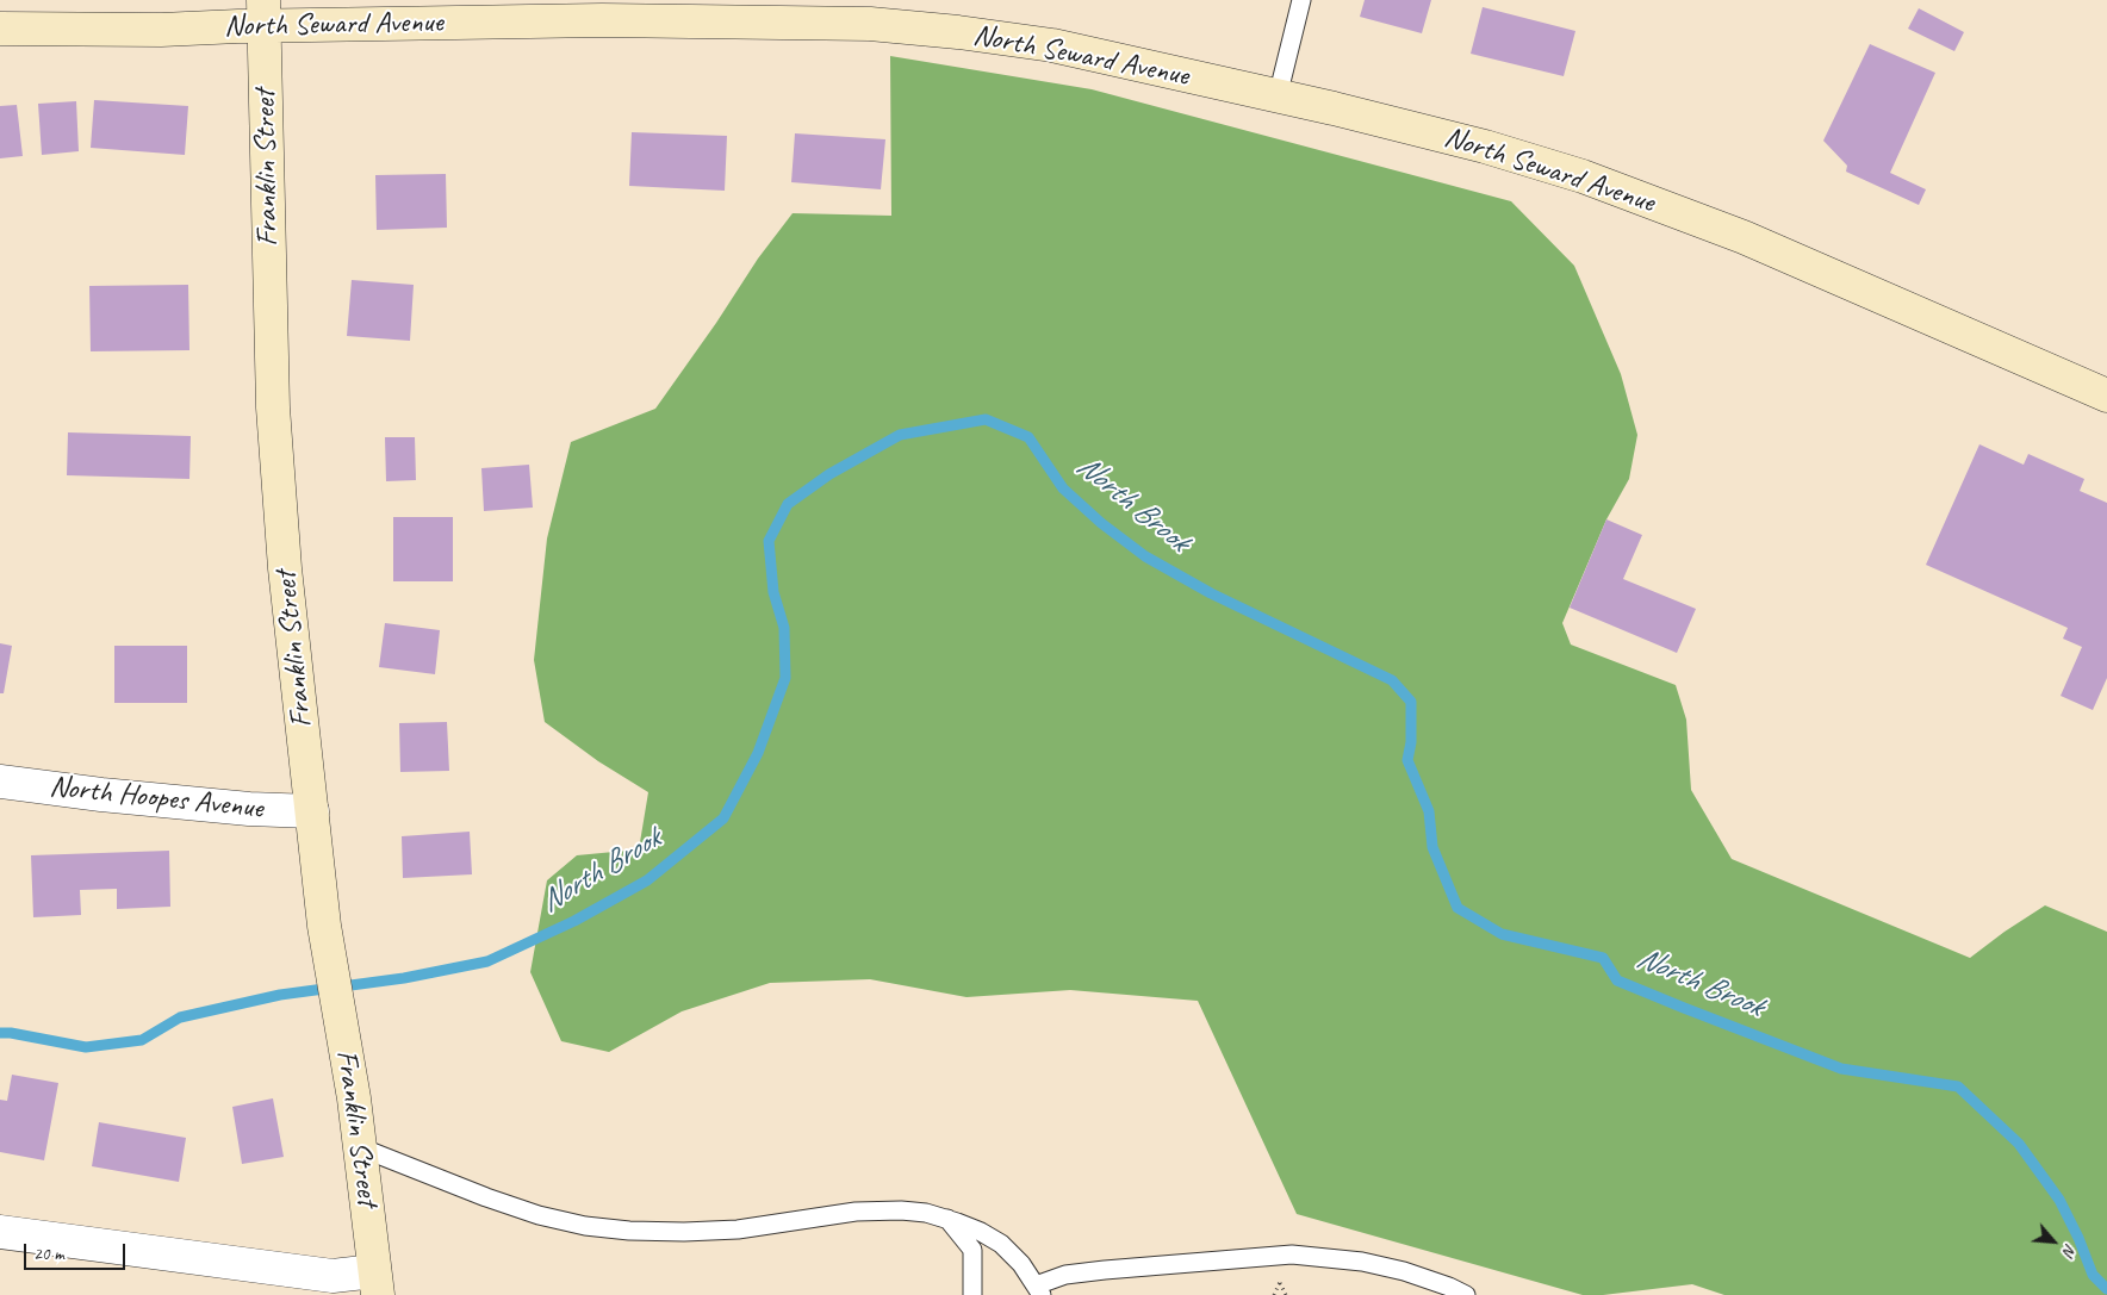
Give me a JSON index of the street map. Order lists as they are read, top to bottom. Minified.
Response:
{"streets":{"street":["North Seward Avenue","Franklin Street","North Hoopes Avenue"]},"crossings":[["North Seward Avenue","Franklin Street"],["Franklin Street","North Hoopes Avenue"]],"water":["North Brook"],"scale_bar":"20 m","north":"bottom right"}
